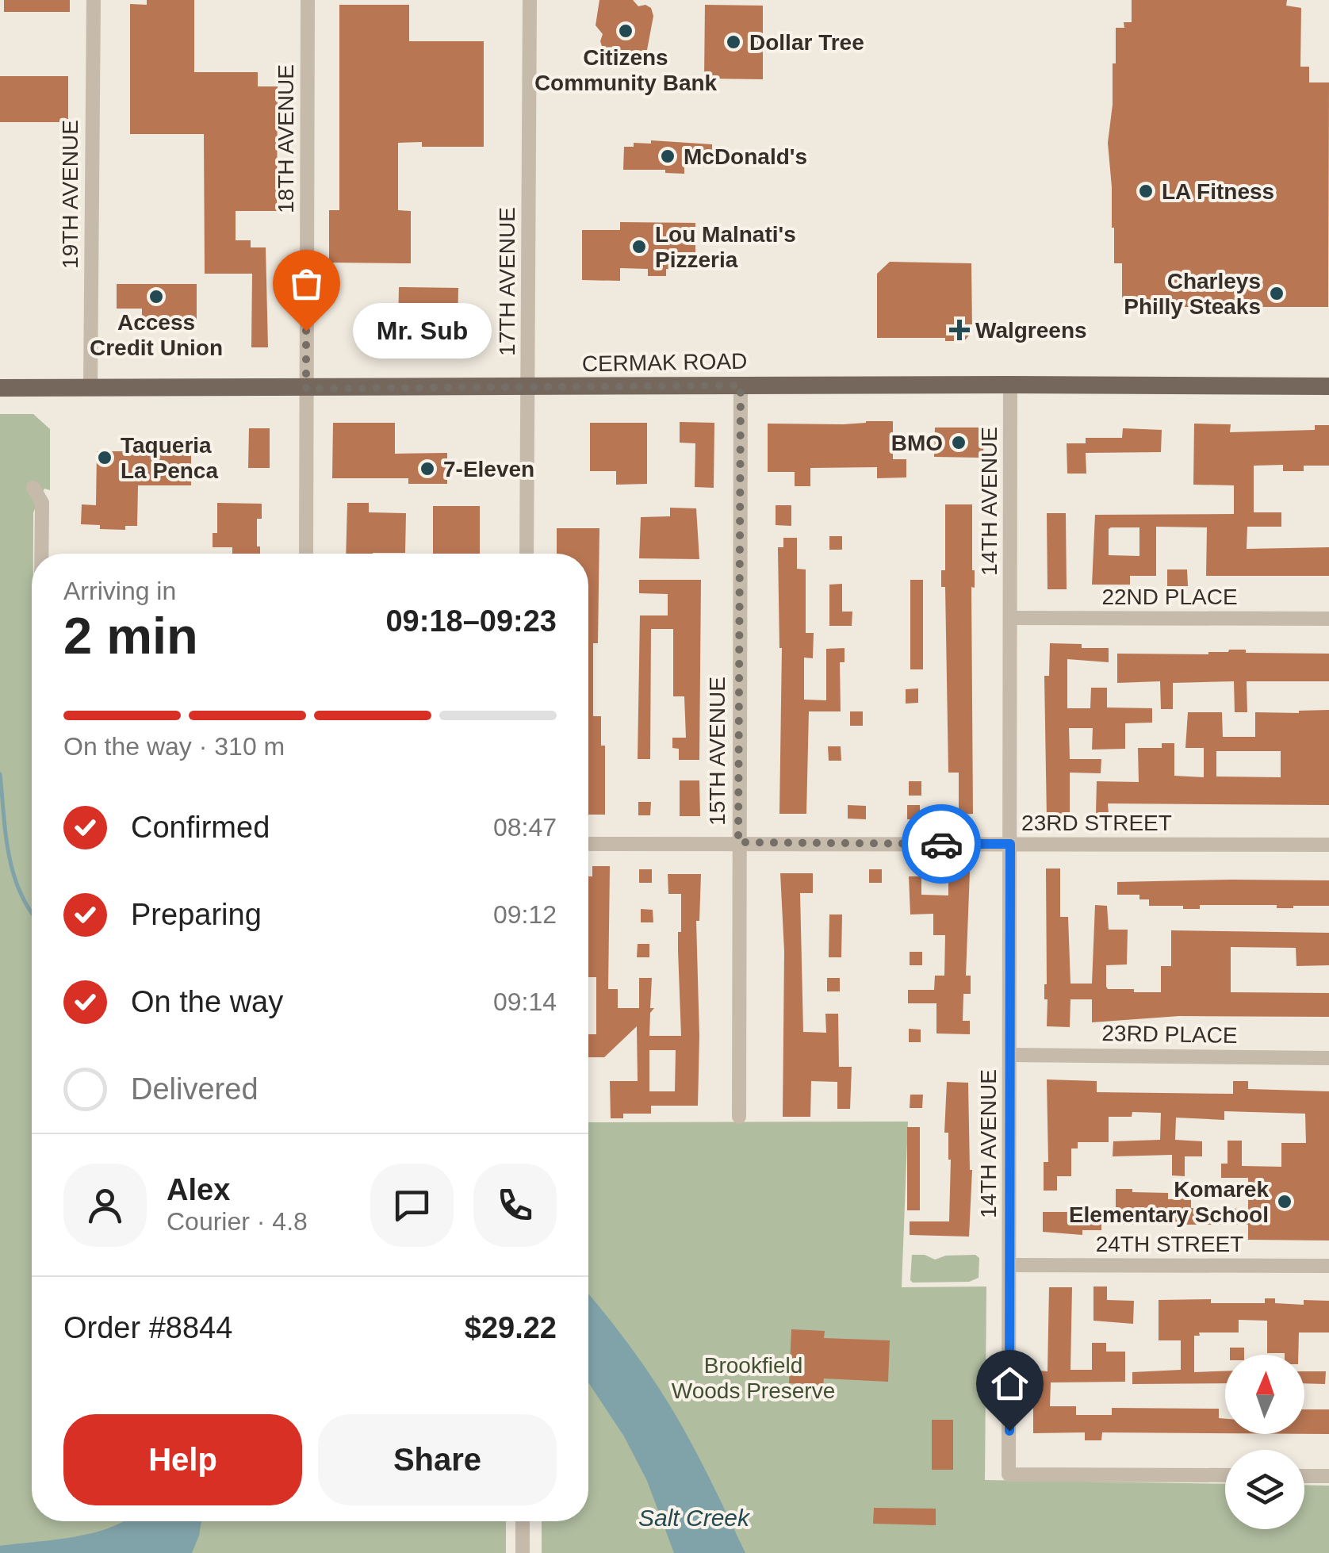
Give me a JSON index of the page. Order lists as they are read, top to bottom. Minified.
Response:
{"streets":{"main road":["CERMAK ROAD"],"street":["18TH AVENUE","19TH AVENUE","17TH AVENUE","14TH AVENUE","22ND PLACE","15TH AVENUE","23RD STREET","23RD PLACE","24TH STREET"]},"crossings":[["18TH AVENUE","CERMAK ROAD"],["19TH AVENUE","CERMAK ROAD"],["17TH AVENUE","CERMAK ROAD"],["CERMAK ROAD","14TH AVENUE"],["CERMAK ROAD","15TH AVENUE"],["14TH AVENUE","22ND PLACE"],["14TH AVENUE","23RD STREET"],["14TH AVENUE","23RD PLACE"],["14TH AVENUE","24TH STREET"],["15TH AVENUE","23RD STREET"]],"water":["Salt Creek"],"parks":["Brookfield Woods Preserve"],"places":{"other":["Citizens Community Bank","Dollar Tree","McDonald's","LA Fitness","Lou Malnati's Pizzeria","Charleys Philly Steaks","Access Credit Union","Mr. Sub","BMO","Taqueria La Penca","7-Eleven","Komarek Elementary School"],"health":["Walgreens"]},"north":"top","page":{"bubble":"Mr. Sub","heading":["2 min","Arriving in","09:18–09:23"],"panel":["Alex","Courier · 4.8","Order #8844","$29.22"],"bar":"On the way · 310 m","list":[["Confirmed","08:47"],["Preparing","09:12"],["On the way","09:14"],"Delivered"],"buttons":["Help","Share"]}}
